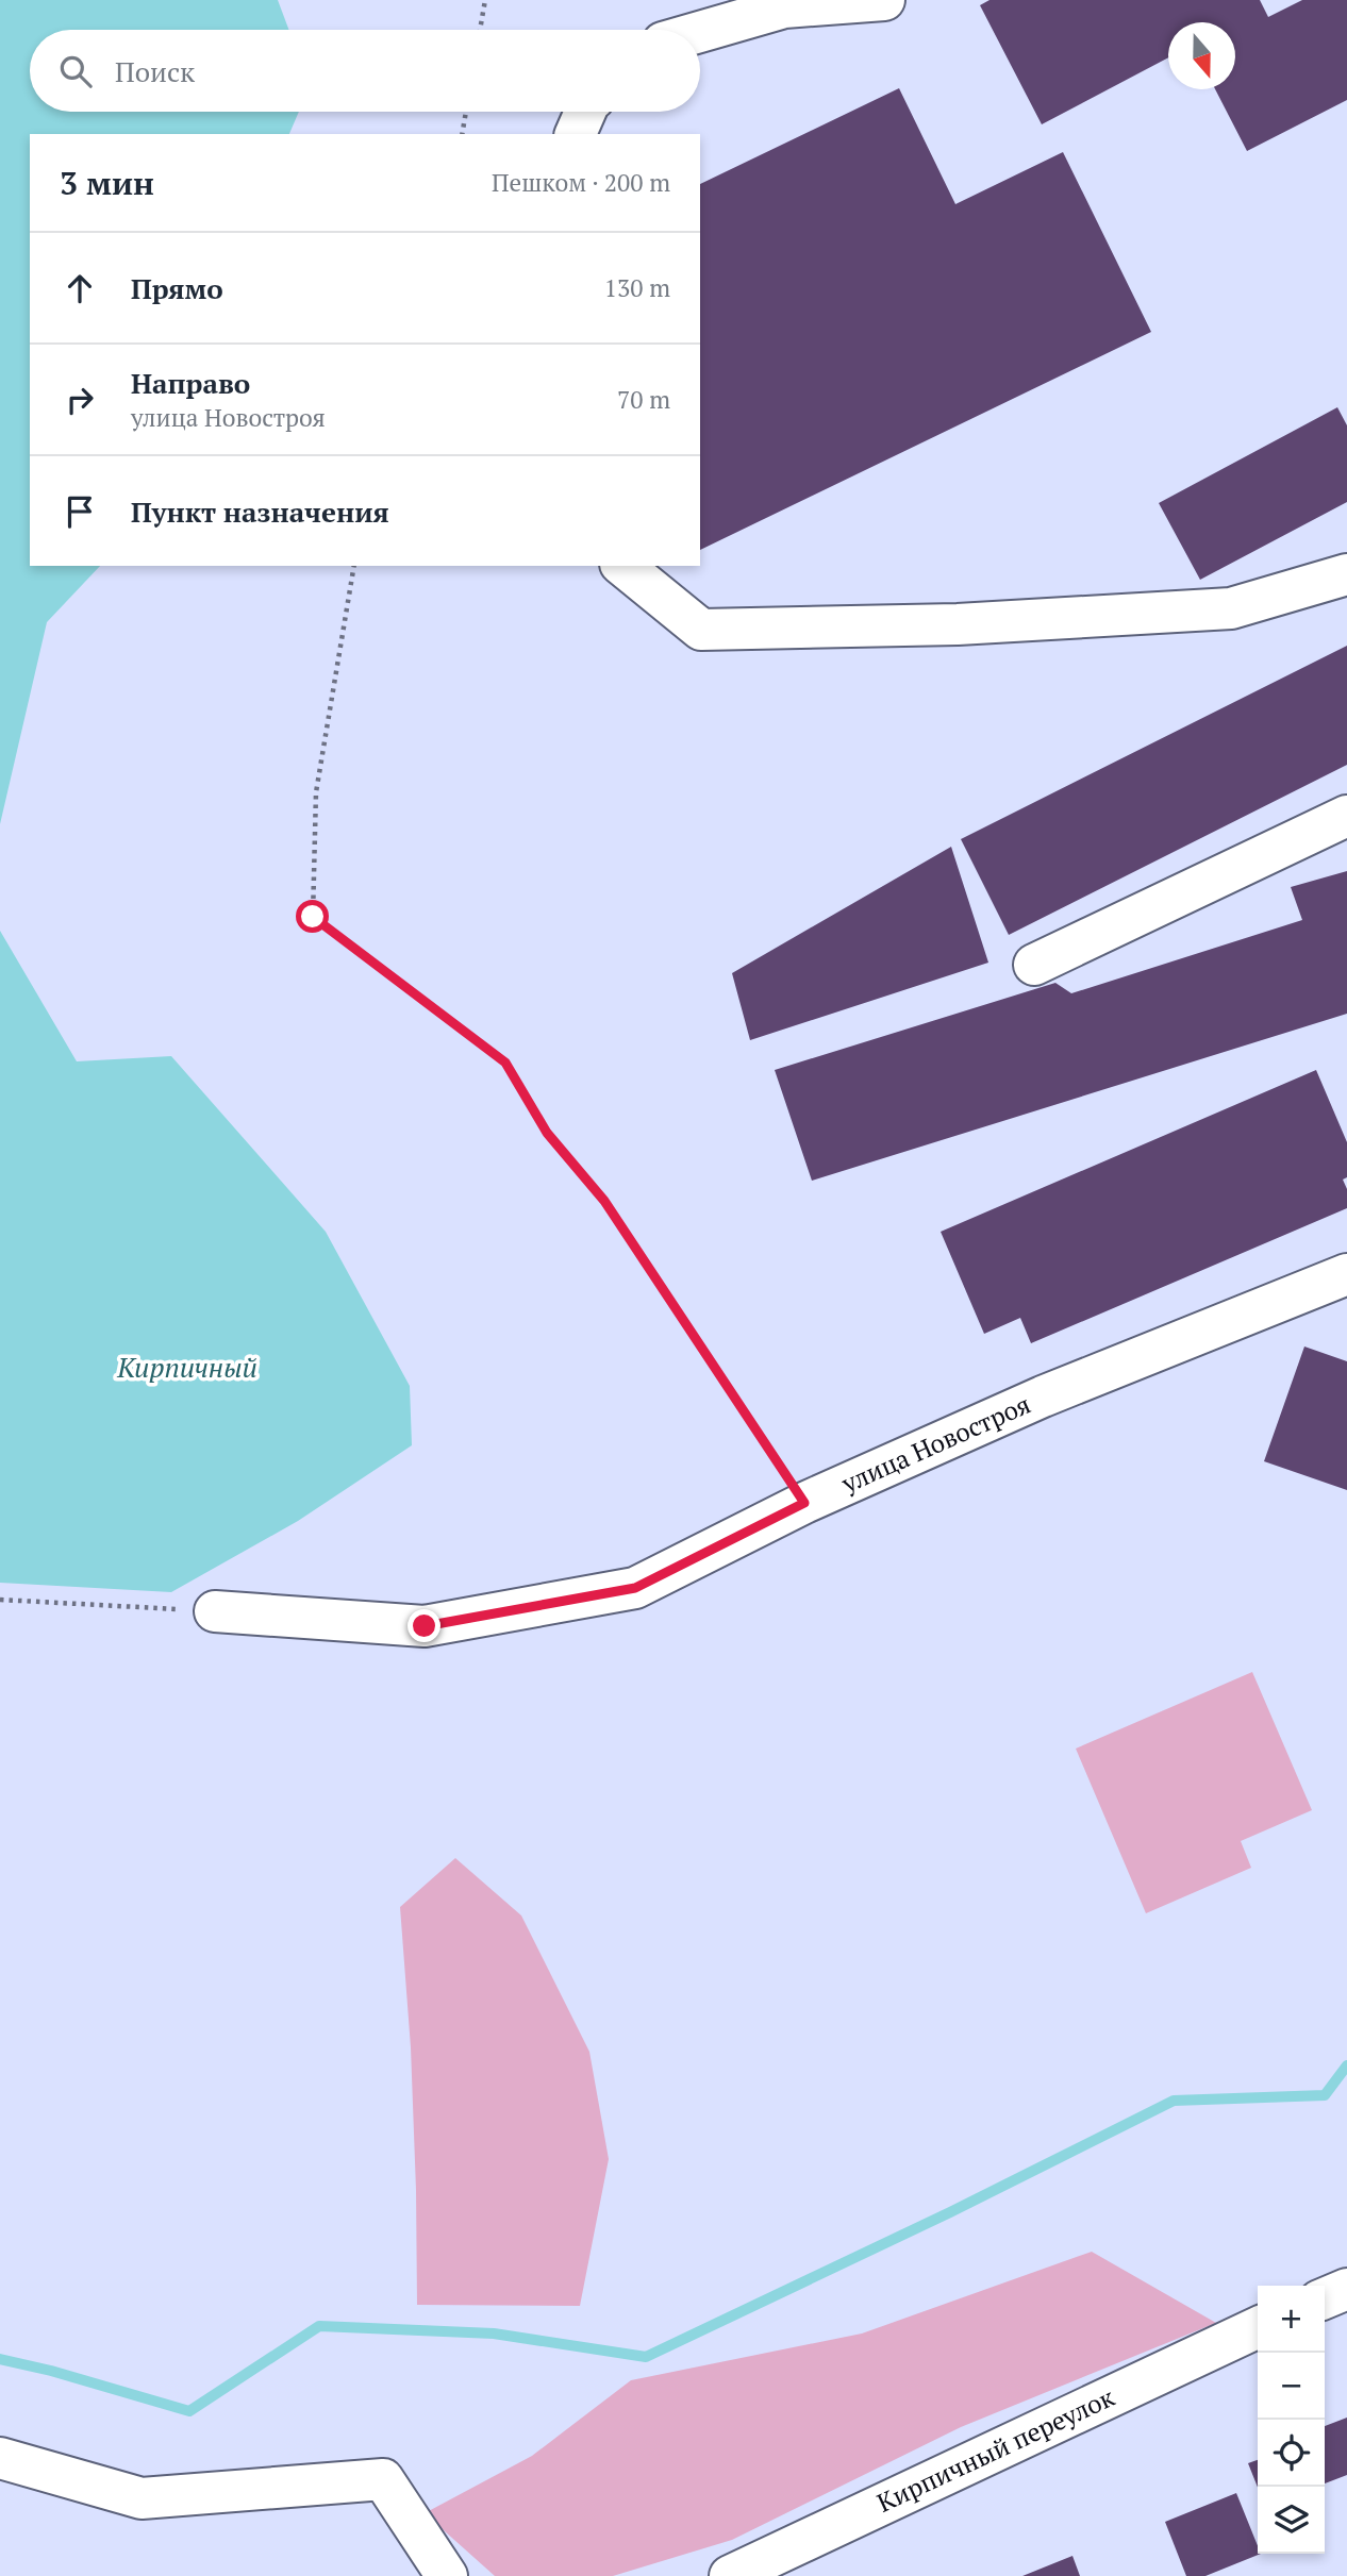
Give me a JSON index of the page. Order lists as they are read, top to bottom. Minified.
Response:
{"streets":{"street":["улица Новостроя","Кирпичный переулок"]},"water":["Кирпичный"],"north":"bottom","page":{"search":"Поиск","heading":["3 мин","Пешком · 200 m"],"list":[["Прямо","130 m"],["Направо","улица Новостроя","70 m"],"Пункт назначения"],"map_buttons":["+","−"]}}
